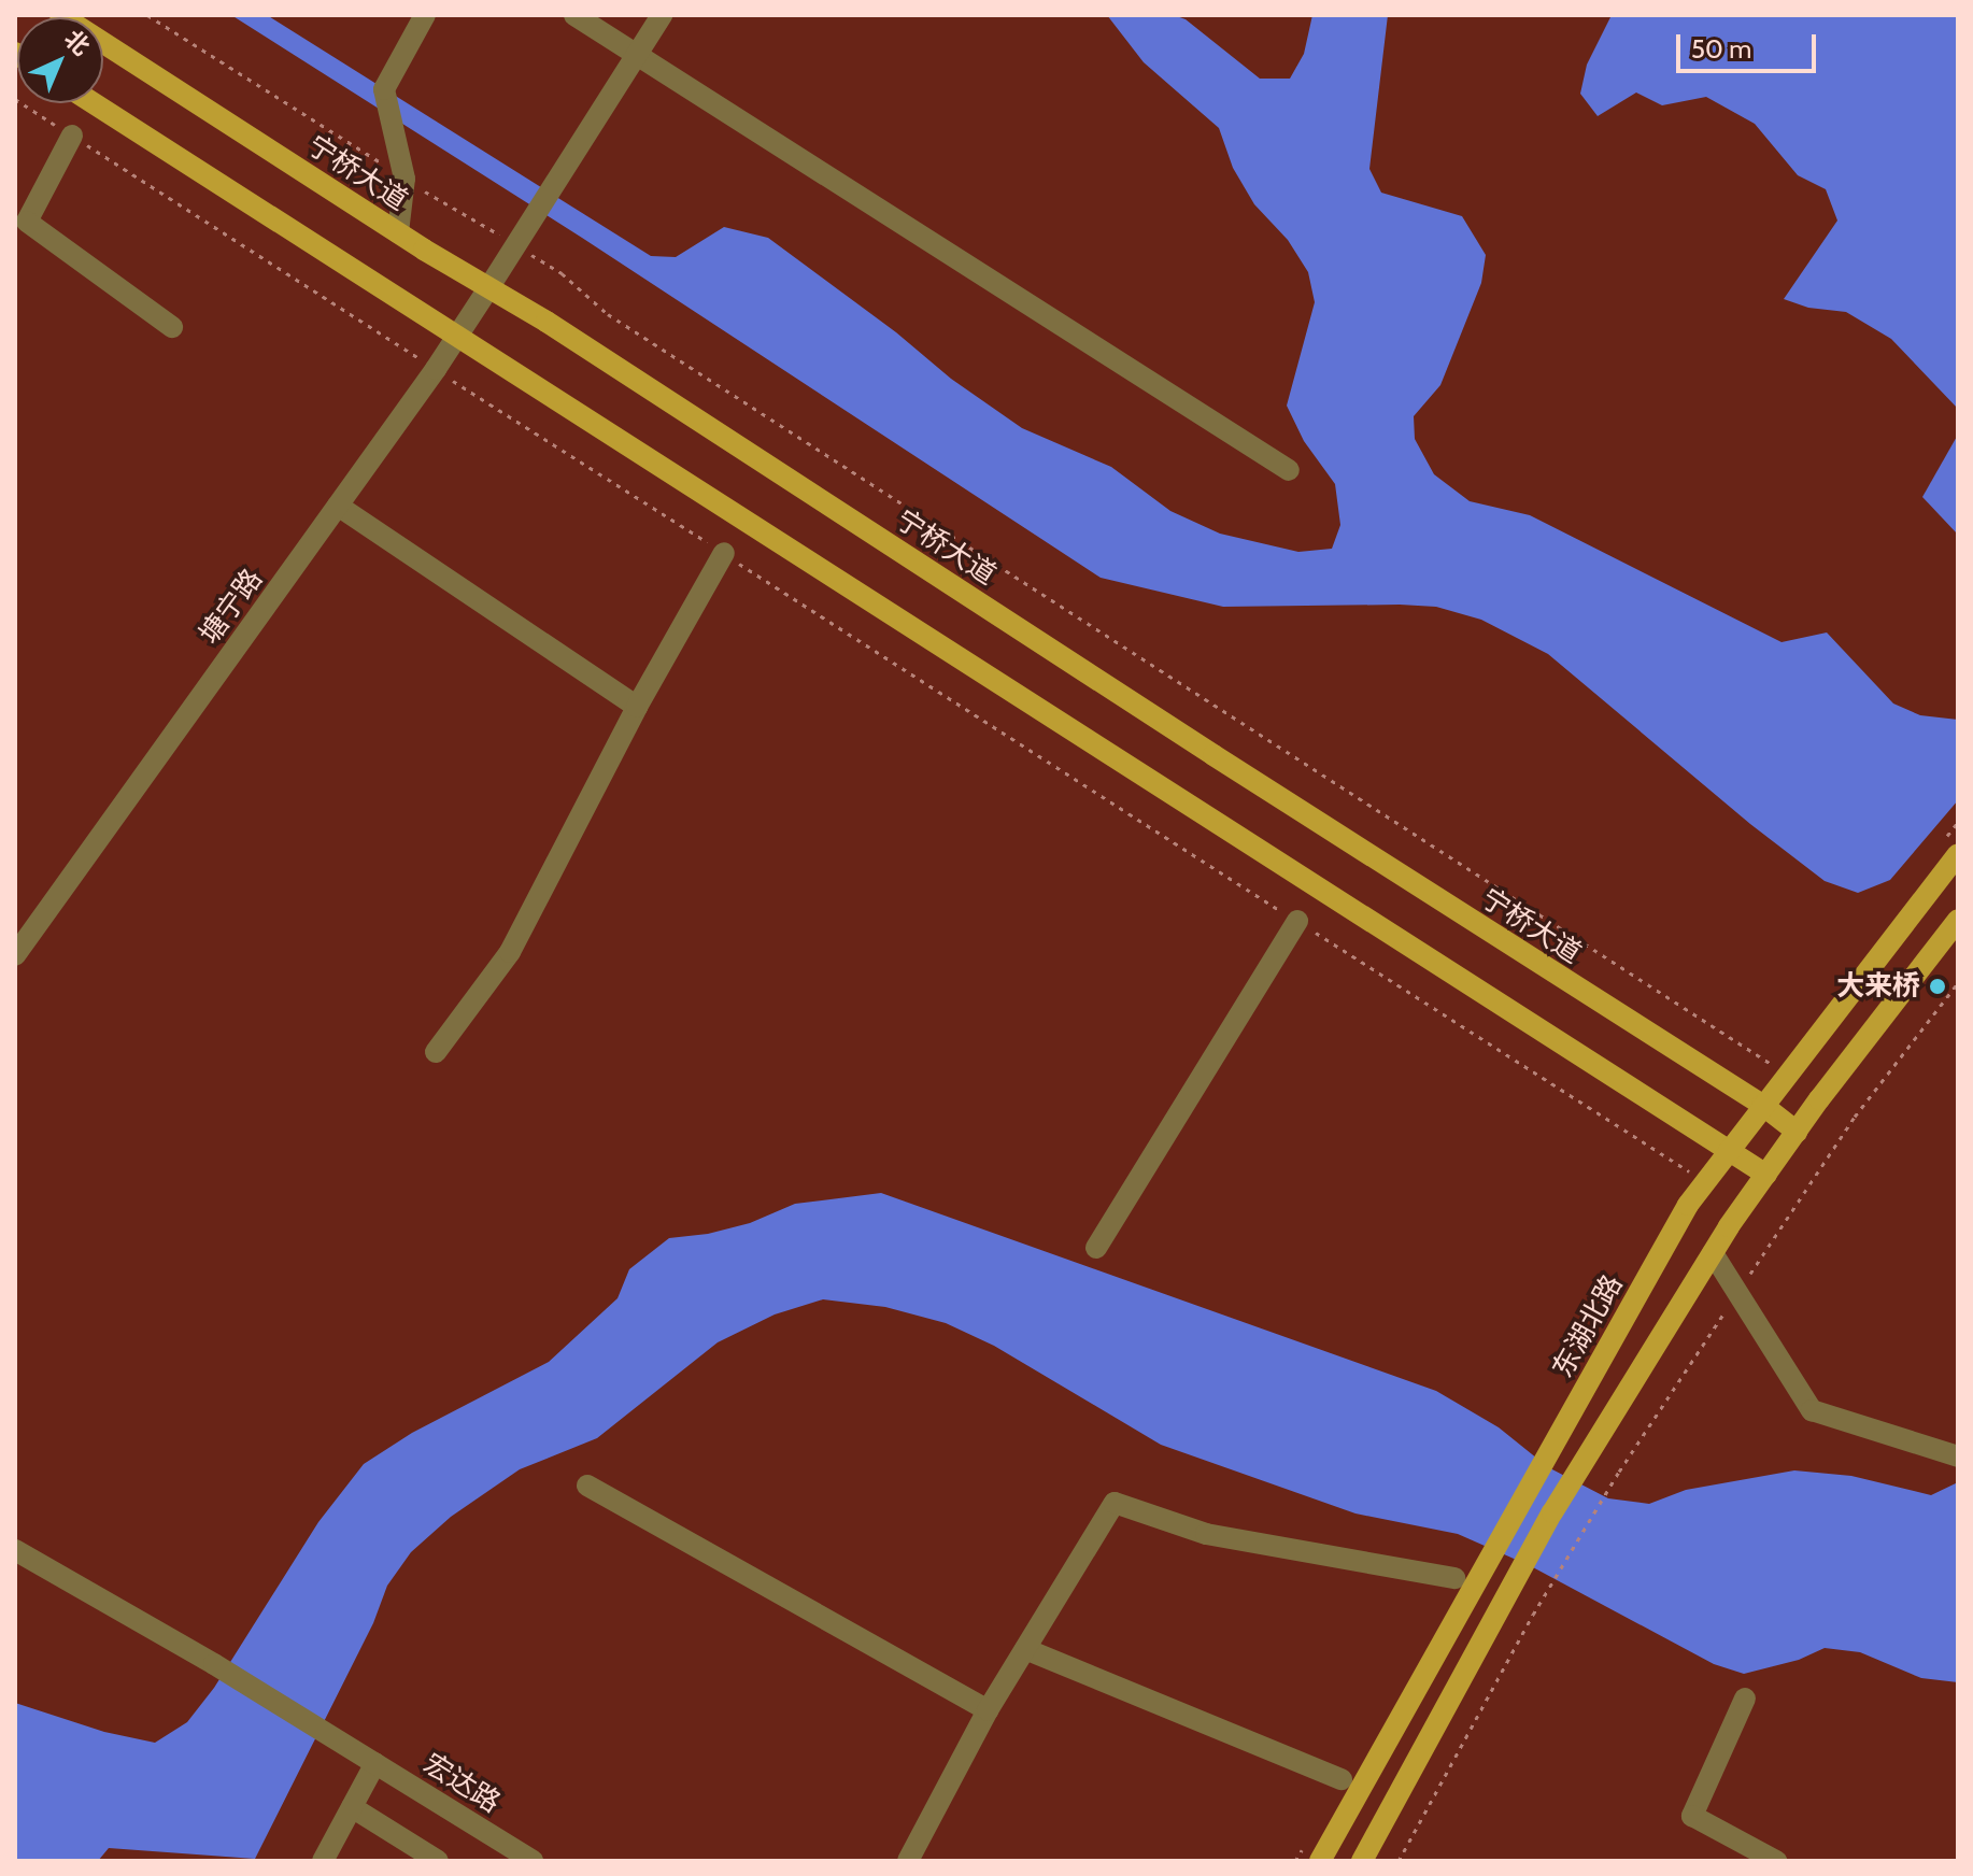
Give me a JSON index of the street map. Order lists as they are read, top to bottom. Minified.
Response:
{"streets":{"main road":["宁桥大道","东湖北路"],"street":["塘宁路","宏达路"]},"crossings":[["宁桥大道","塘宁路"],["宁桥大道","东湖北路"]],"places":["大来桥"],"scale_bar":"50 m","north":"top right"}
